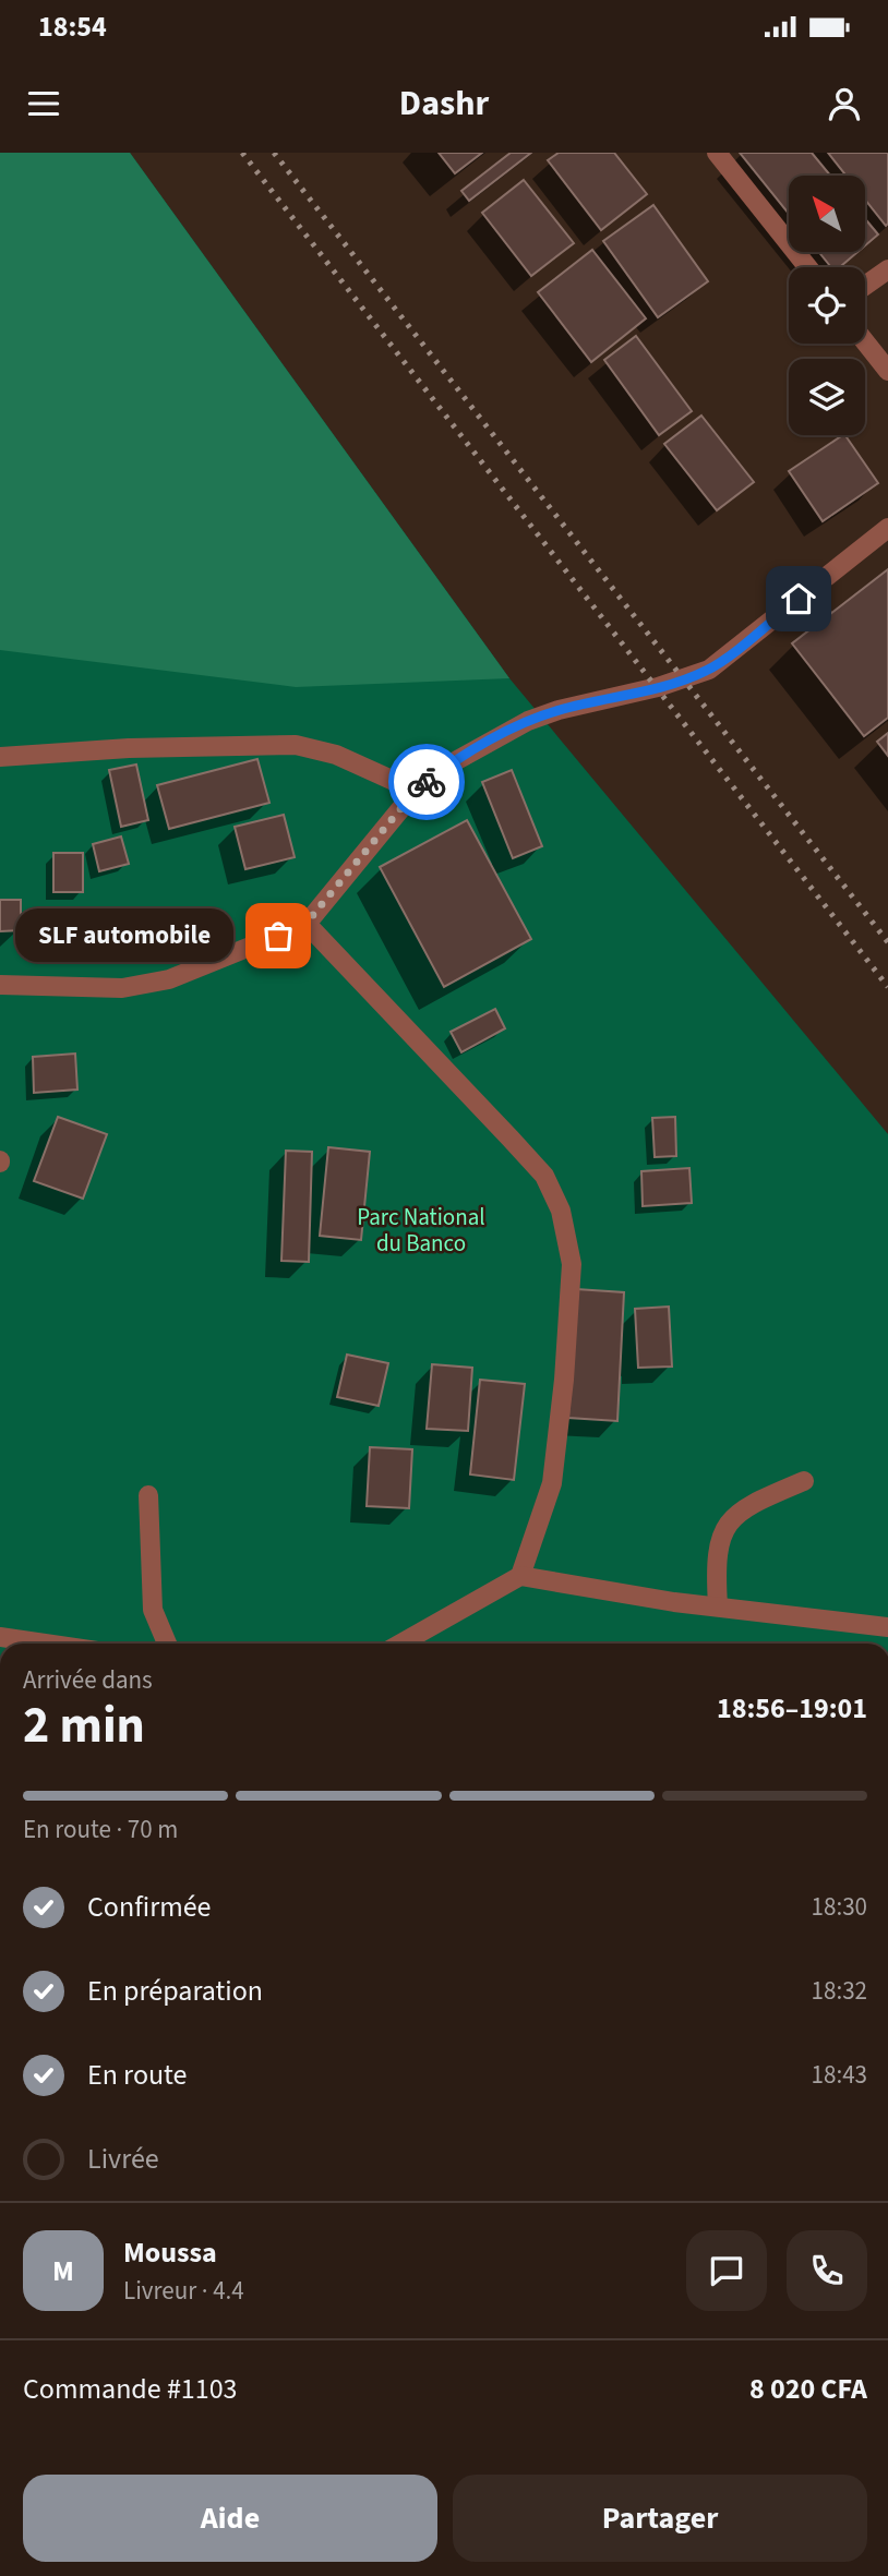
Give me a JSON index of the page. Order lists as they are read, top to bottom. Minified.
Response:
{"parks":["Parc National du Banco"],"places":["SLF automobile"],"north":"top left","page":{"status":"18:54","header":"Dashr","bubble":"SLF automobile","heading":["2 min","Arrivée dans","18:56–19:01"],"panel":["Moussa","Livreur · 4.4","Commande #1103","8 020 CFA"],"bar":"En route · 70 m","list":[["Confirmée","18:30"],["En préparation","18:32"],["En route","18:43"],"Livrée"],"round":"M","buttons":["Aide","Partager"]}}
